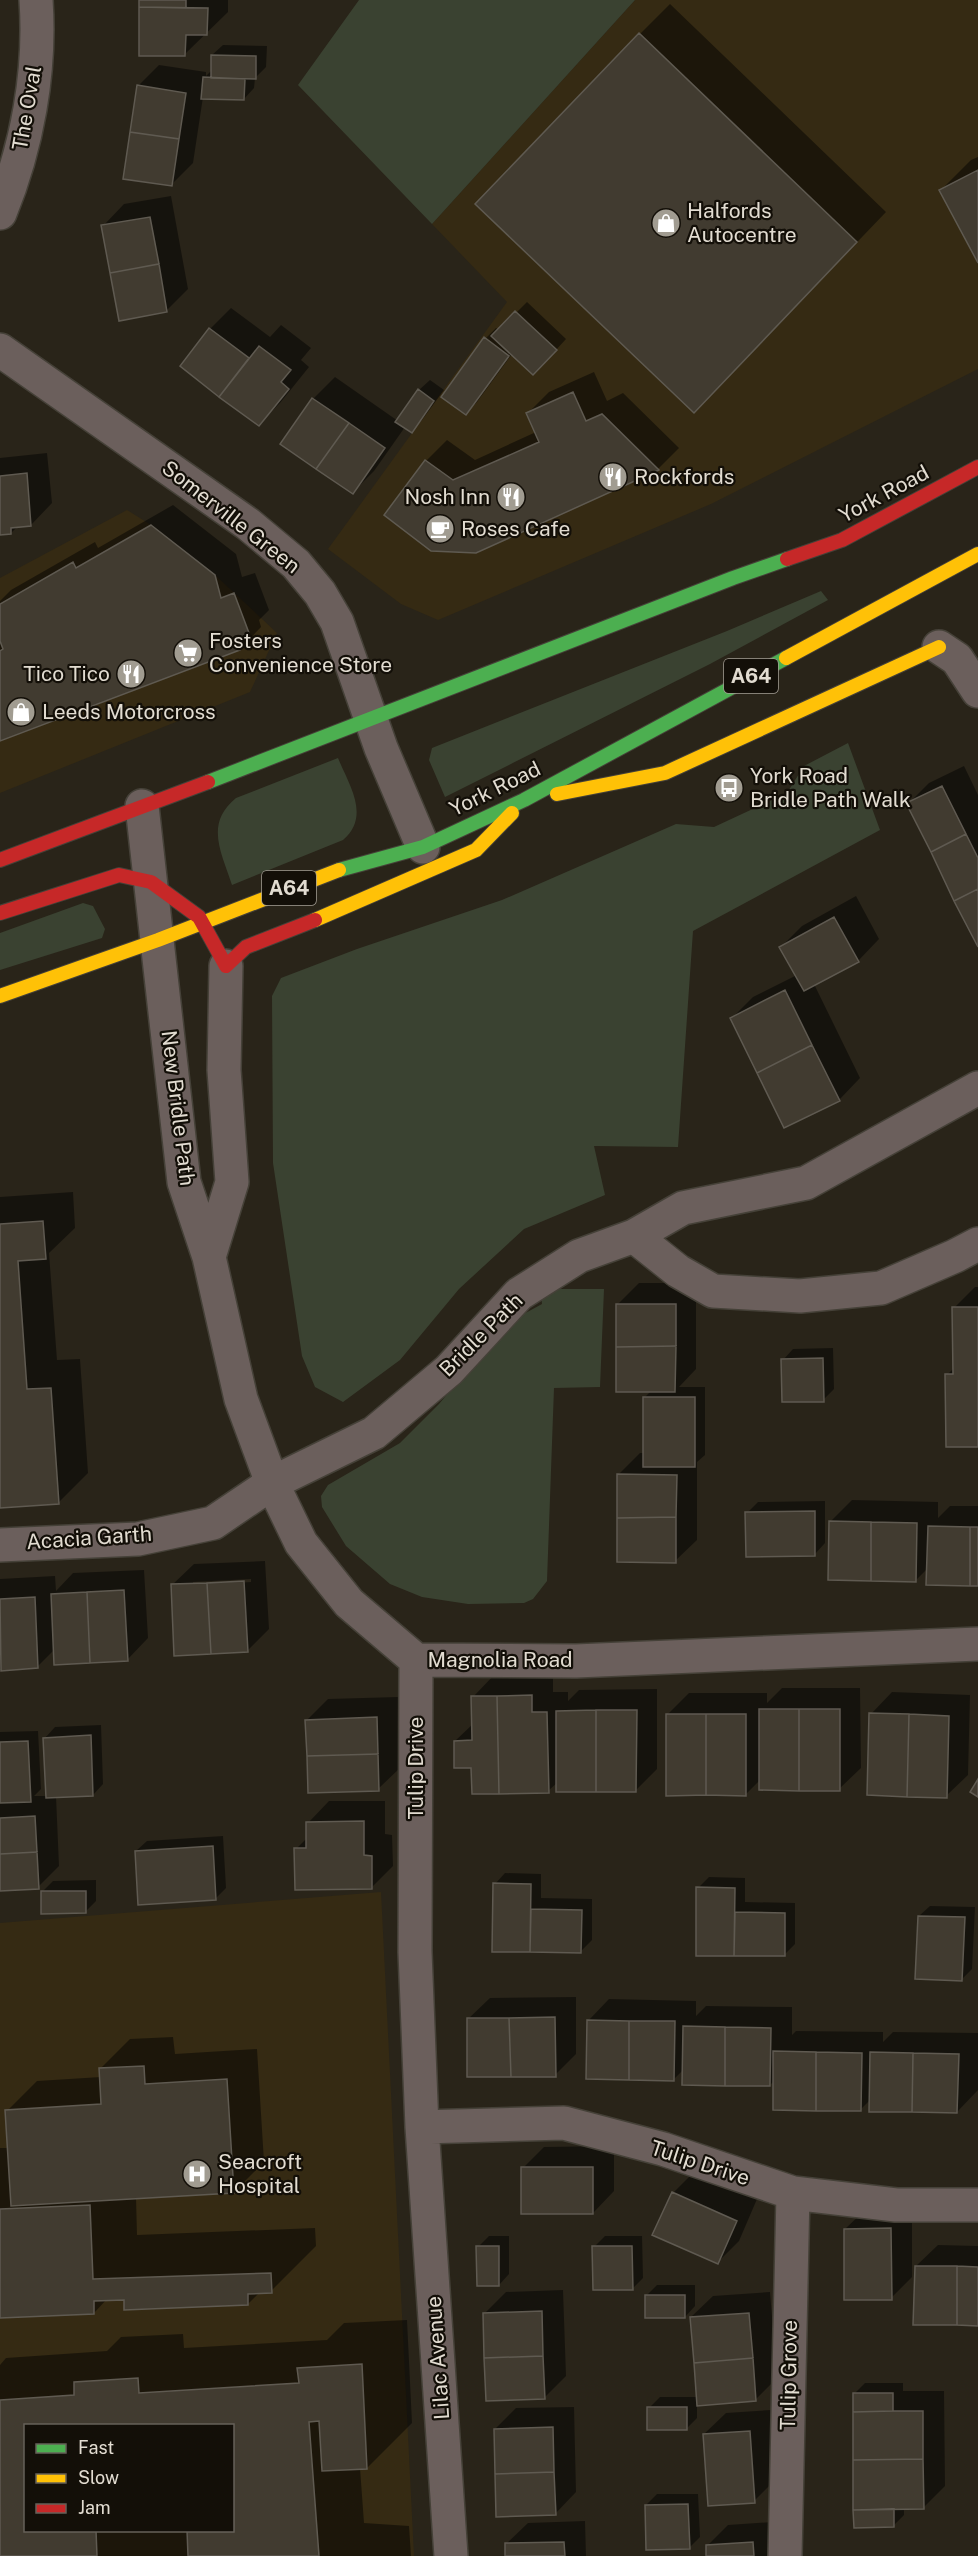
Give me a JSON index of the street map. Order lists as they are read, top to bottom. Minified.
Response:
{"streets":{"highway":["York Road","A64"],"street":["The Oval","Somerville Green","New Bridle Path","Bridle Path","Acacia Garth","Magnolia Road","Tulip Drive","Lilac Avenue","Tulip Grove"]},"crossings":[["York Road","Somerville Green"],["York Road","A64"],["York Road","New Bridle Path"],["A64","New Bridle Path"],["New Bridle Path","Magnolia Road"],["Bridle Path","Acacia Garth"],["Bridle Path","Magnolia Road"],["Acacia Garth","Magnolia Road"],["Magnolia Road","Tulip Drive"],["Tulip Drive","Lilac Avenue"],["Tulip Drive","Tulip Grove"]],"places":{"shop":["Halfords Autocentre","Leeds Motorcross"],"restaurant":["Rockfords","Nosh Inn","Tico Tico"],"cafe":["Roses Cafe"],"supermarket":["Fosters Convenience Store"],"bus stop":["York Road Bridle Path Walk"],"hospital":["Seacroft Hospital"]},"legend":["Fast","Slow","Jam"]}
